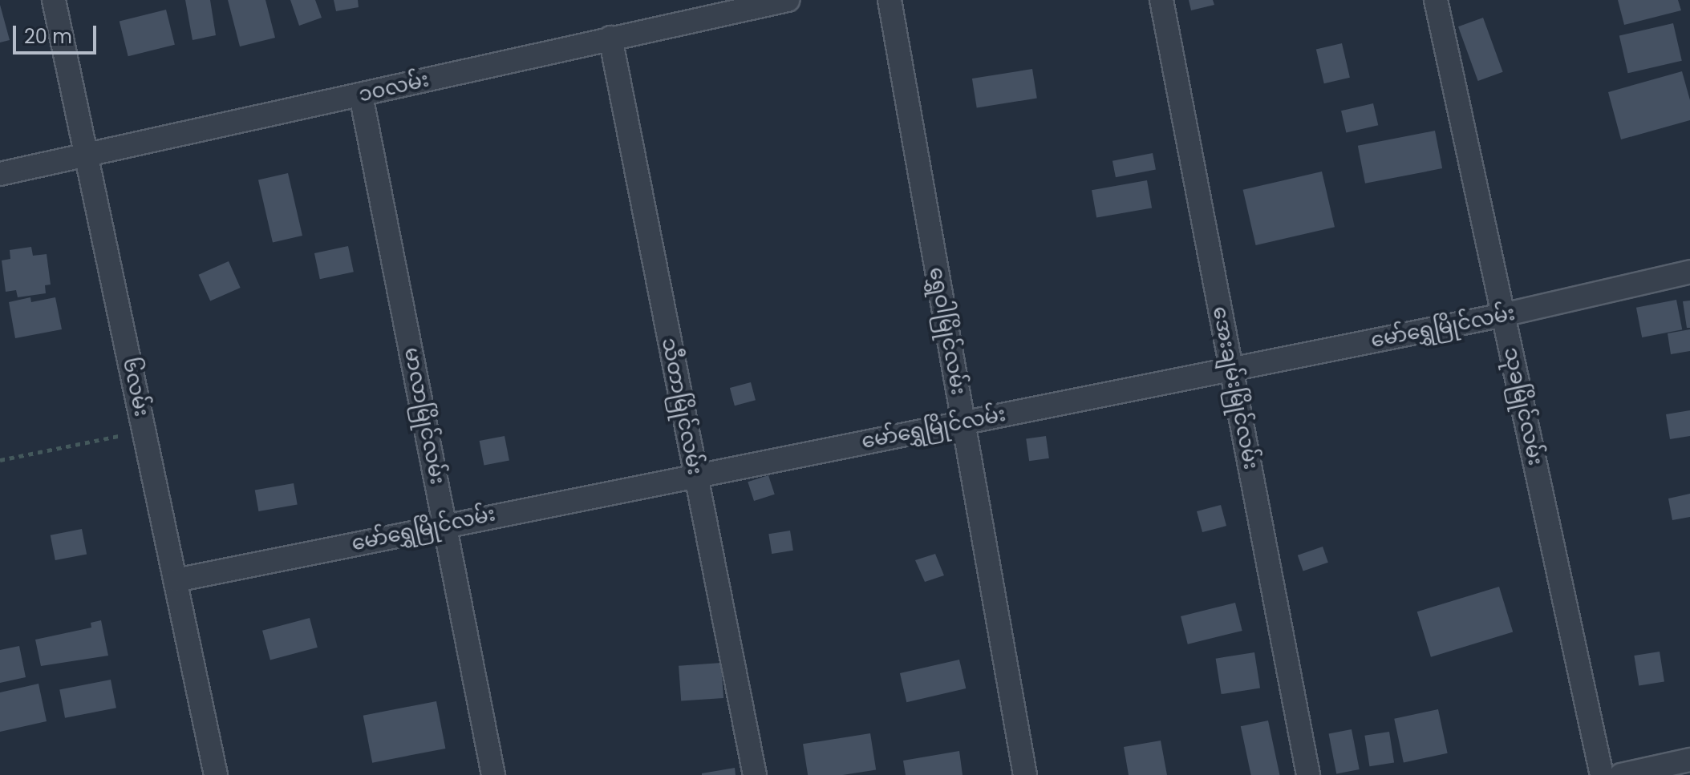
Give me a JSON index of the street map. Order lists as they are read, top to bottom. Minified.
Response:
{"streets":{"street":["၁၀လမ်း","မော်ရွှေမြိုင်လမ်း","ရွှေဝါမြိုင်လမ်း","၆လမ်း","အေးချမ်းမြိုင်လမ်း","သီတာမြိုင်လမ်း","သုခမြိုင်လမ်း","မာလာမြိုင်လမ်း"]},"crossings":[["၁၀လမ်း","၆လမ်း"],["၁၀လမ်း","သီတာမြိုင်လမ်း"],["၁၀လမ်း","မာလာမြိုင်လမ်း"],["မော်ရွှေမြိုင်လမ်း","ရွှေဝါမြိုင်လမ်း"],["မော်ရွှေမြိုင်လမ်း","၆လမ်း"],["မော်ရွှေမြိုင်လမ်း","အေးချမ်းမြိုင်လမ်း"],["မော်ရွှေမြိုင်လမ်း","သီတာမြိုင်လမ်း"],["မော်ရွှေမြိုင်လမ်း","သုခမြိုင်လမ်း"],["မော်ရွှေမြိုင်လမ်း","မာလာမြိုင်လမ်း"]],"scale_bar":"20 m"}
